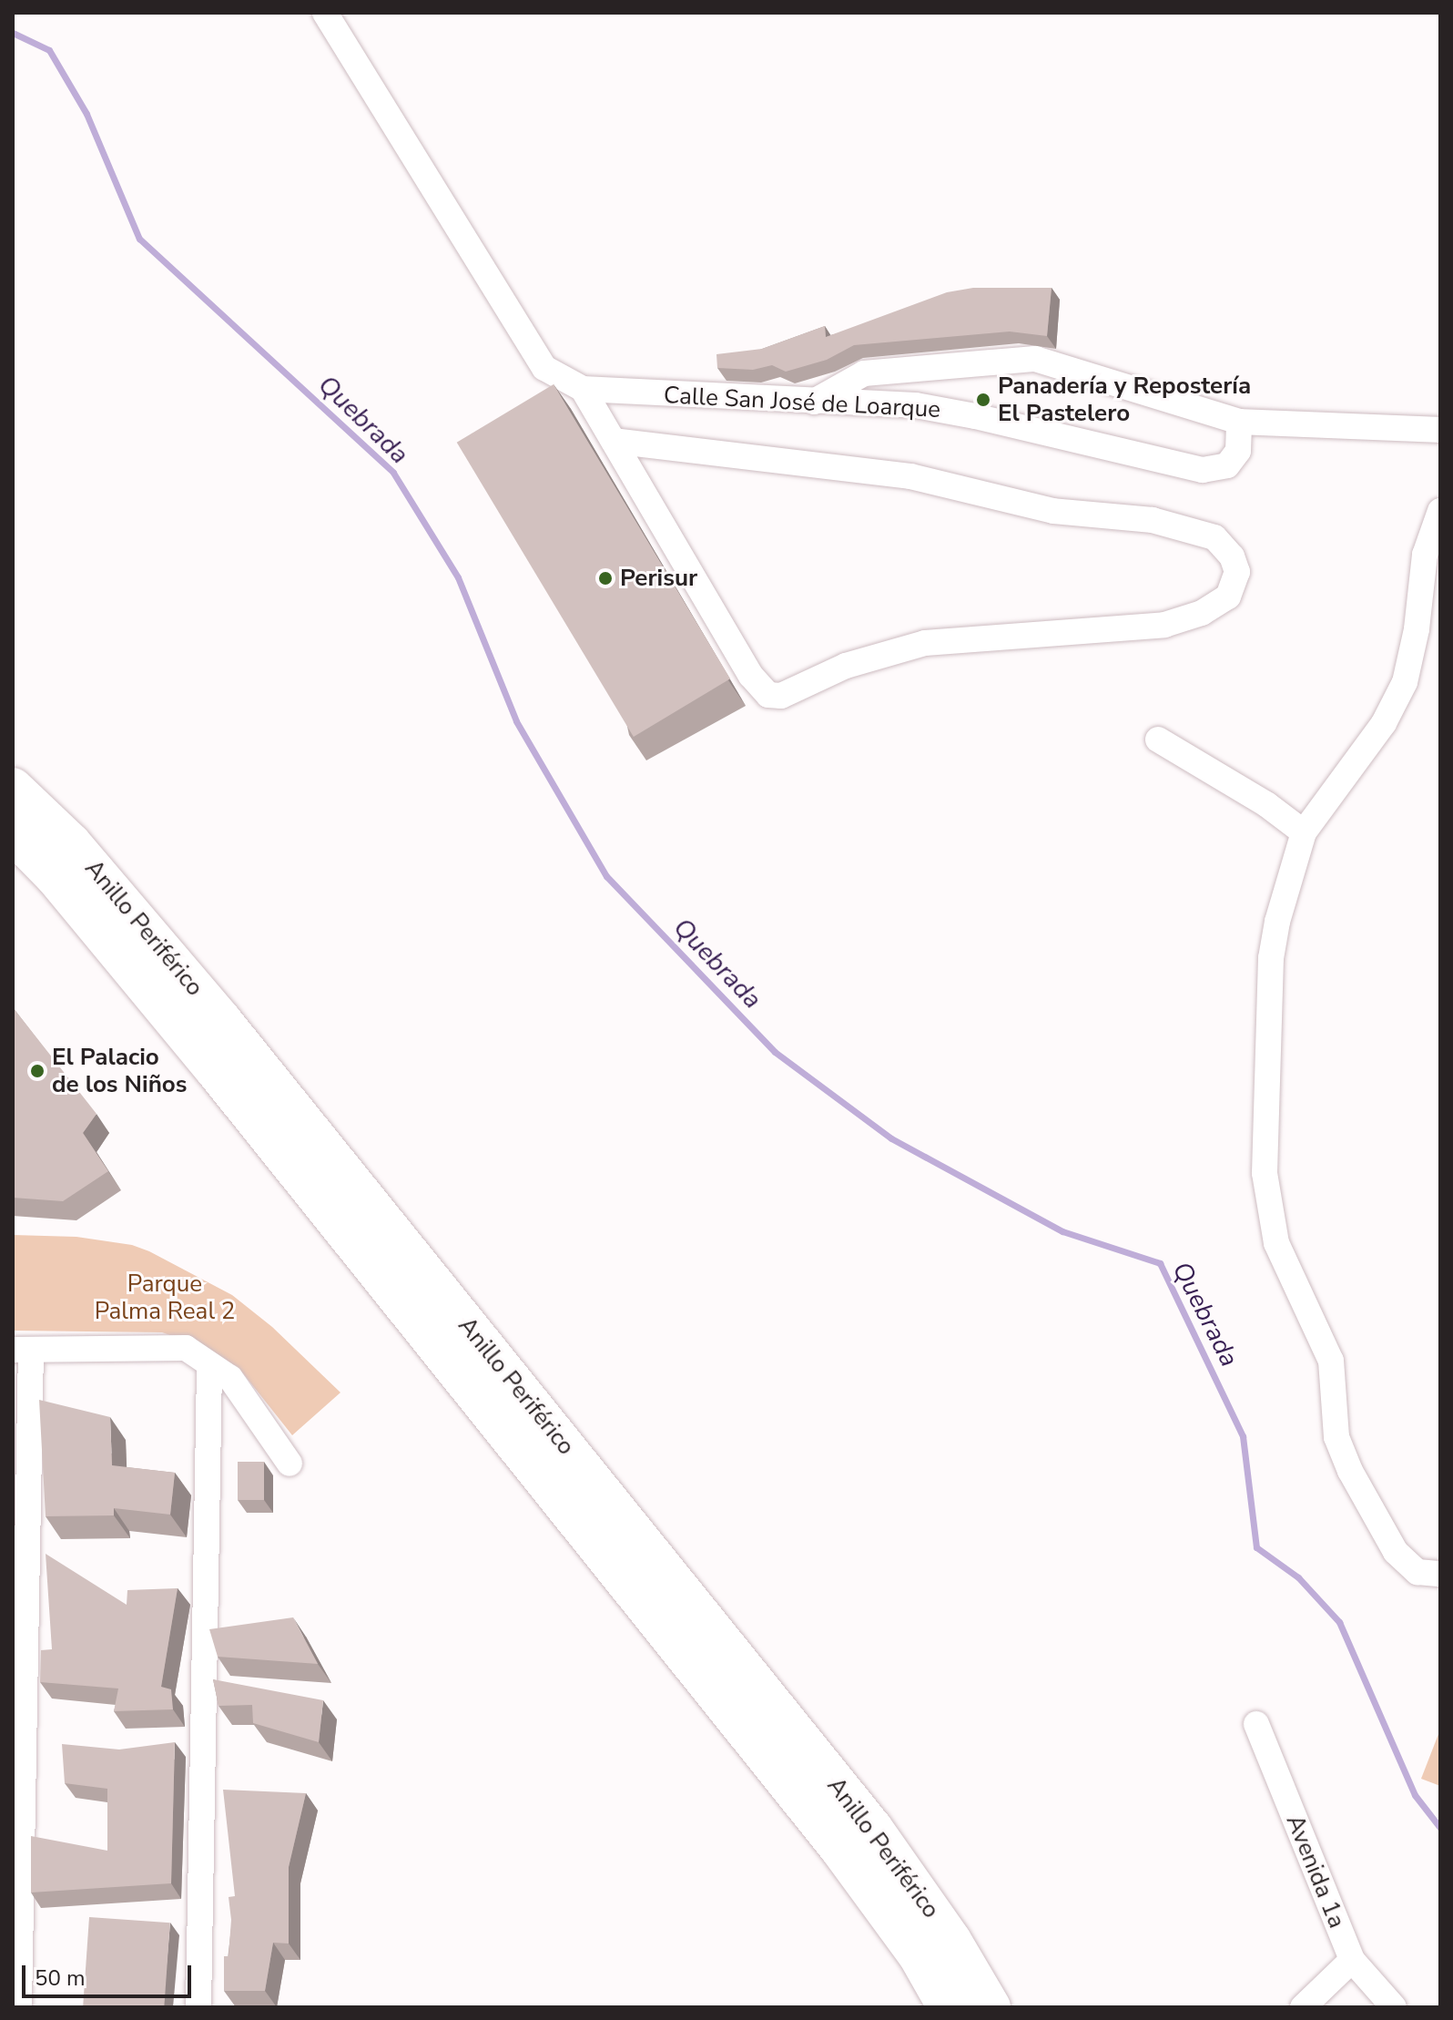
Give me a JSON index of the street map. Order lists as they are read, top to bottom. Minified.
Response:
{"streets":{"highway":["Anillo Periférico"],"street":["Calle San José de Loarque","Avenida 1a"]},"water":["Quebrada"],"parks":["Parque Palma Real 2"],"places":["Panadería y Repostería El Pastelero","Perisur","El Palacio de los Niños"],"scale_bar":"50 m"}
